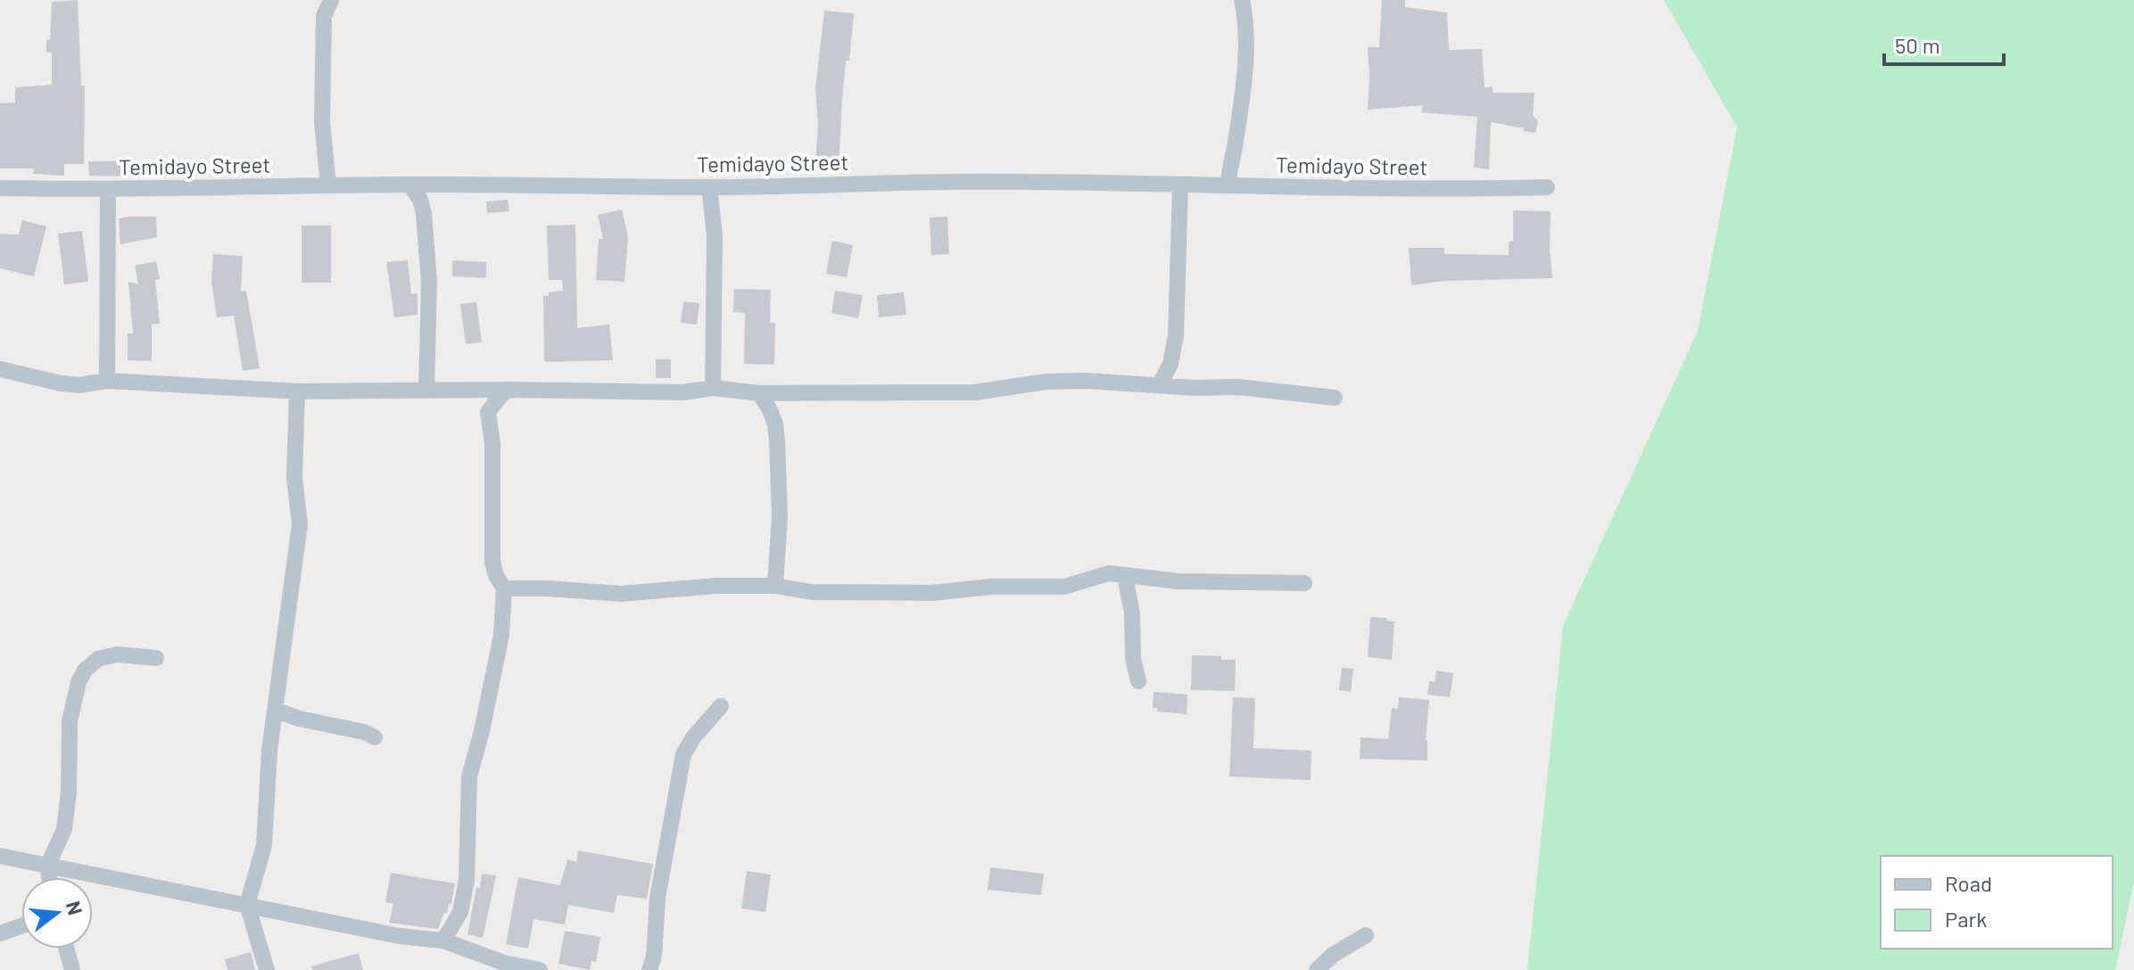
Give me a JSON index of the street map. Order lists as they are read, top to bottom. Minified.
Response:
{"streets":{"street":["Temidayo Street"]},"legend":["Road","Park"],"scale_bar":"50 m","north":"right"}
